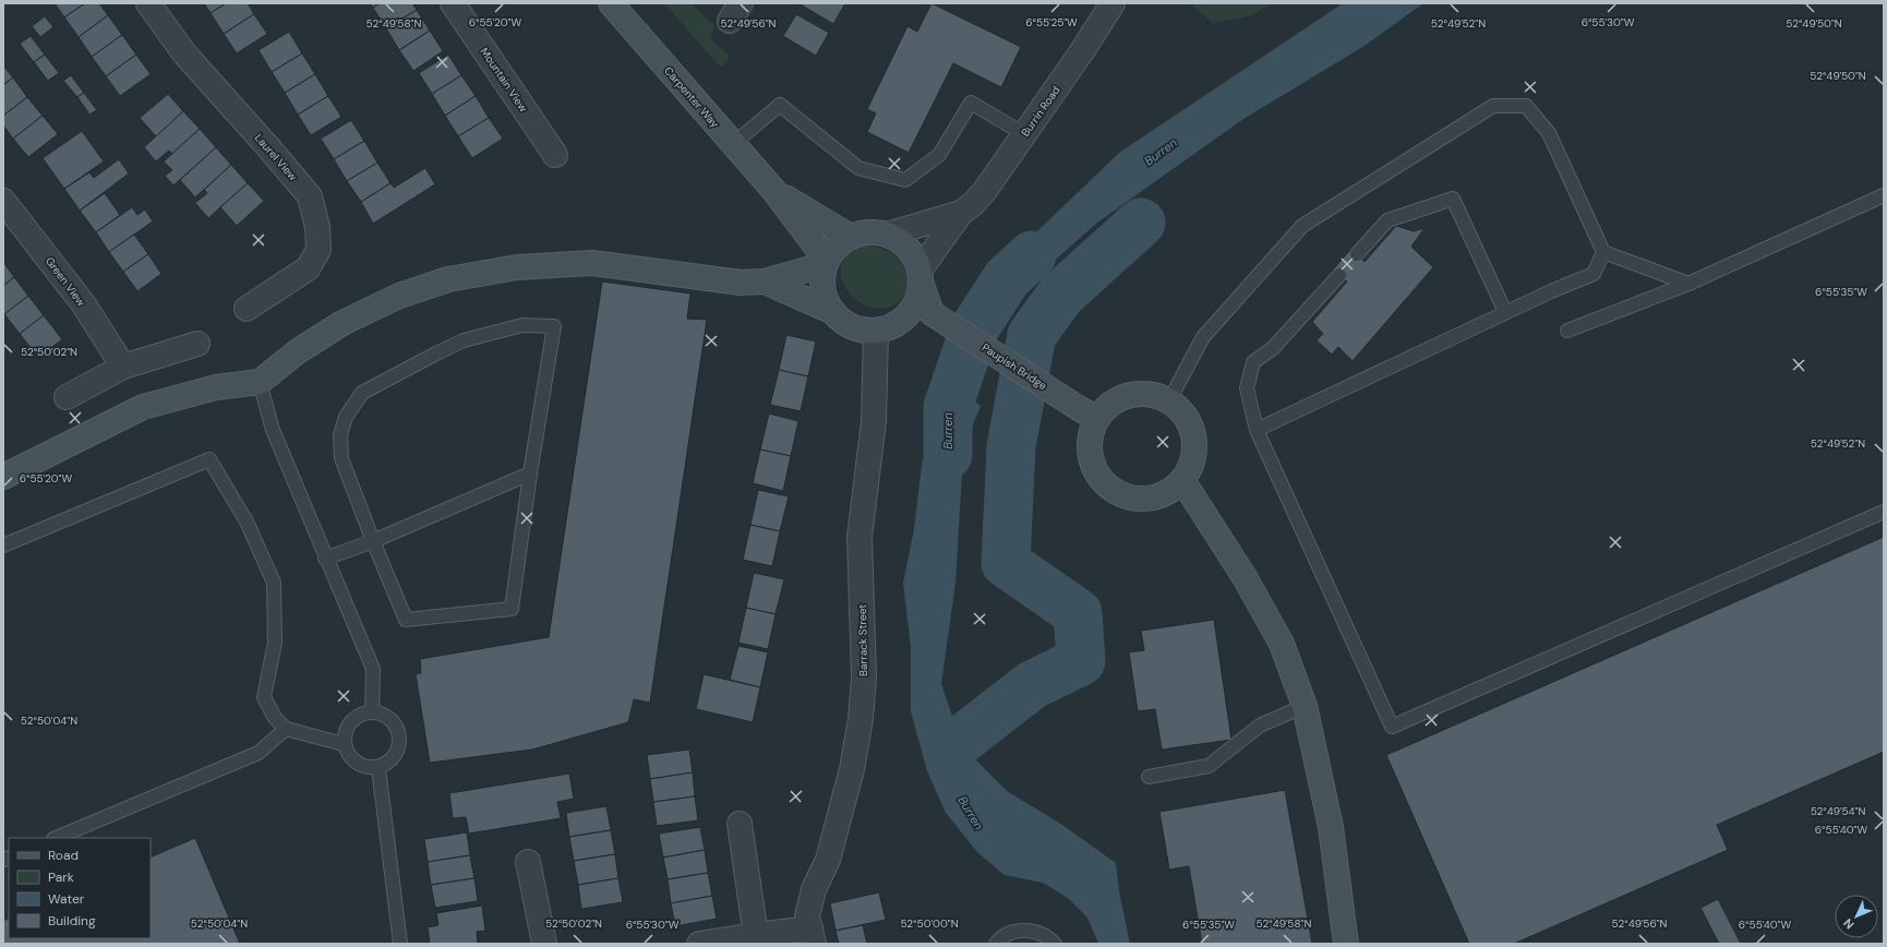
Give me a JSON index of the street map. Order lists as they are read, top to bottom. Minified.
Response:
{"streets":{"street":["Mountain View","Carpenter Way","Burrin Road","Laurel View","Green View","Paupish Bridge","Barrack Street"]},"crossings":[["Carpenter Way","Burrin Road"],["Carpenter Way","Barrack Street"],["Burrin Road","Barrack Street"]],"water":["Burren"],"legend":["Road","Park","Water","Building"],"north":"bottom left","coordinates":["6°55'20\"W","6°55'25\"W","6°55'30\"W","52°49'58\"N","52°49'56\"N","52°49'52\"N","52°49'50\"N","6°55'35\"W","52°50'02\"N","52°50'04\"N","52°49'54\"N","6°55'40\"W","52°50'00\"N"]}
